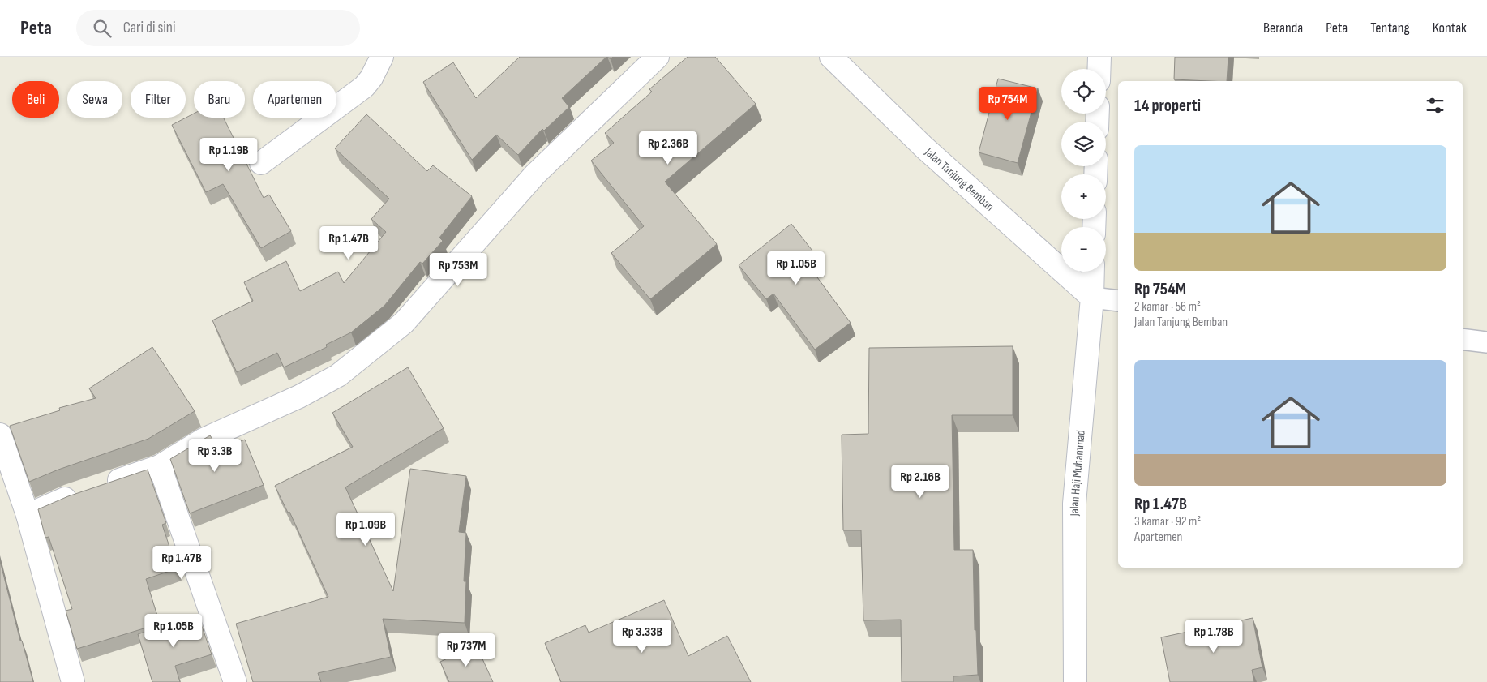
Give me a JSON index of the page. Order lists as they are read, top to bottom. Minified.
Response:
{"streets":{"street":["Jalan Tanjung Bemban","Jalan Haji Muhammad"]},"crossings":[["Jalan Tanjung Bemban","Jalan Haji Muhammad"]],"page":{"header":"Peta","search":"Cari di sini","nav":["Beranda","Peta","Tentang","Kontak"],"map_buttons":["+","−"],"chip":["Beli","Sewa","Filter","Baru","Apartemen"],"heading":"14 properti","price":["Rp 754M","Rp 2.36B","Rp 1.19B","Rp 1.47B","Rp 1.05B","Rp 753M","Rp 3.3B","Rp 2.16B","Rp 1.09B","Rp 1.47B","Rp 1.05B","Rp 3.33B","Rp 1.78B","Rp 737M"],"list":[{"name":"Rp 754M","note":"2 kamar · 56 m² · Jalan Tanjung Bemban"},{"name":"Rp 1.47B","note":"3 kamar · 92 m² · Apartemen"}]}}
